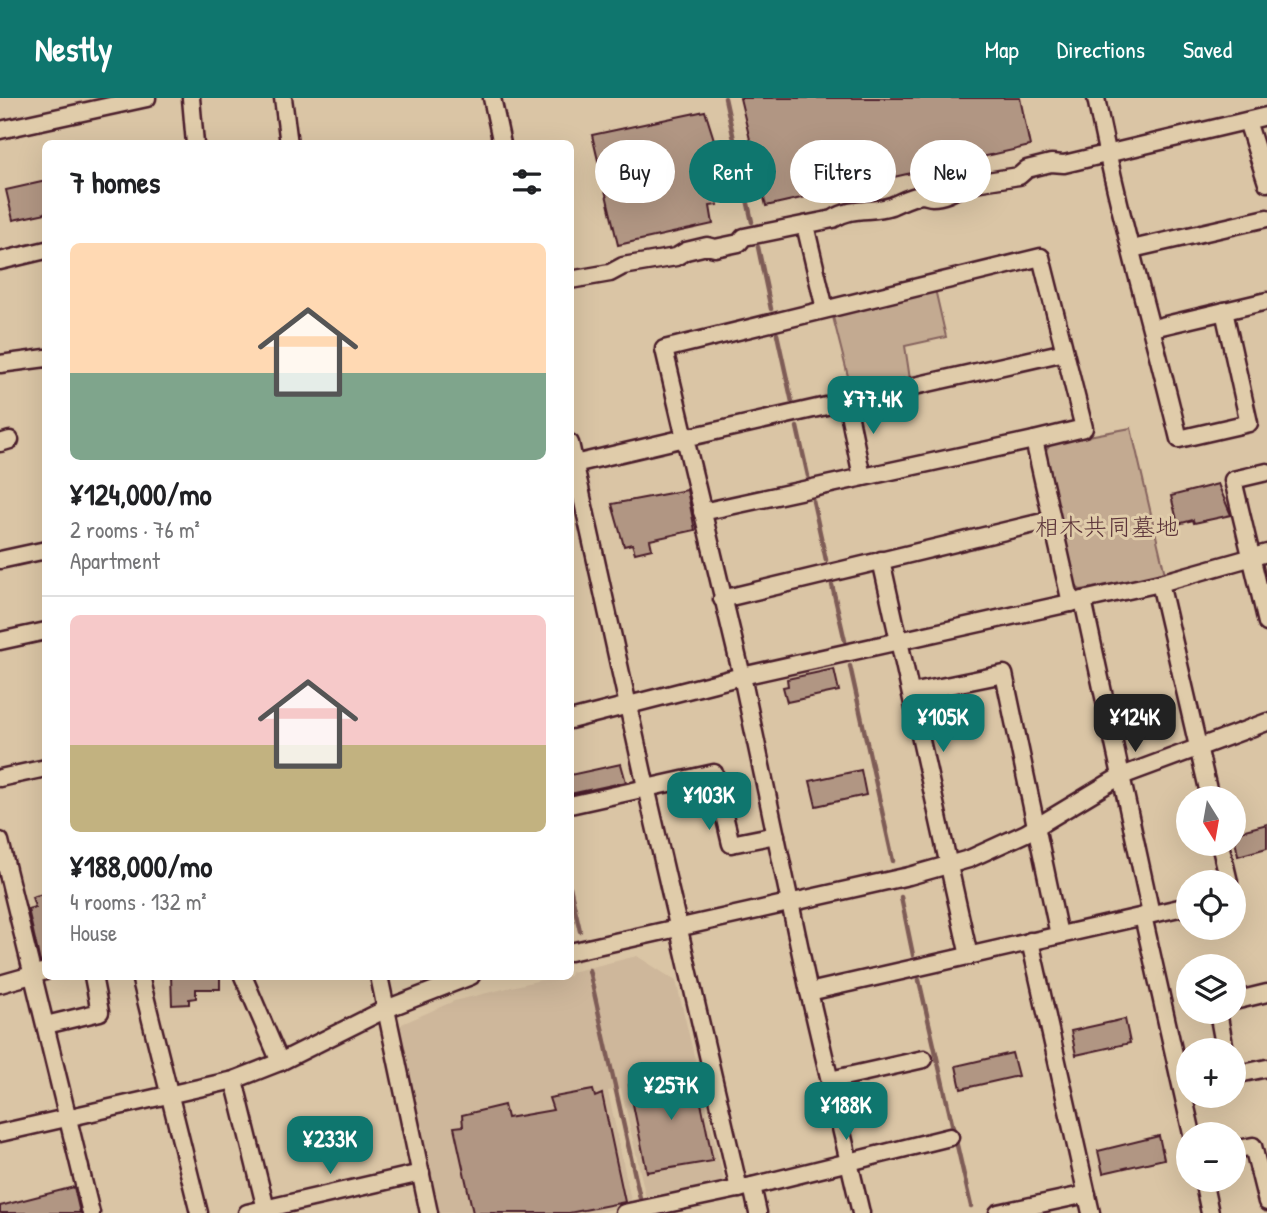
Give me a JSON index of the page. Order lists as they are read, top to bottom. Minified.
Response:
{"parks":["相木共同墓地"],"north":"bottom","page":{"header":"Nestly","nav":["Map","Directions","Saved"],"chip":["Buy","Rent","Filters","New"],"heading":"7 homes","list":[{"name":"¥124,000/mo","note":"2 rooms · 76 m² · Apartment"},{"name":"¥188,000/mo","note":"4 rooms · 132 m² · House"}],"price":["¥77.4K","¥105K","¥124K","¥103K","¥257K","¥188K","¥233K"],"map_buttons":["+","−"]}}
